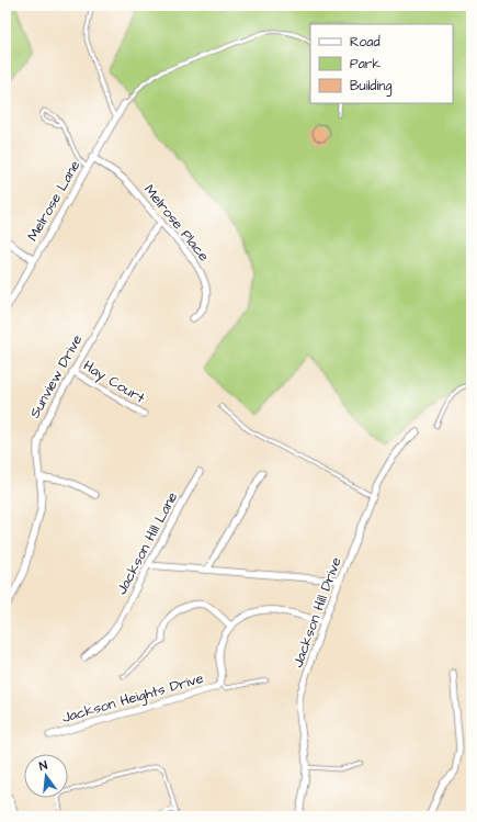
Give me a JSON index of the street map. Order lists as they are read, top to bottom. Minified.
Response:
{"streets":{"street":["Melrose Lane","Melrose Place","Sunview Drive","Hay Court","Jackson Hill Lane","Jackson Hill Drive","Jackson Heights Drive"]},"crossings":[["Melrose Lane","Melrose Place"],["Melrose Place","Sunview Drive"],["Sunview Drive","Hay Court"]],"legend":["Road","Park","Building"],"north":"top"}
